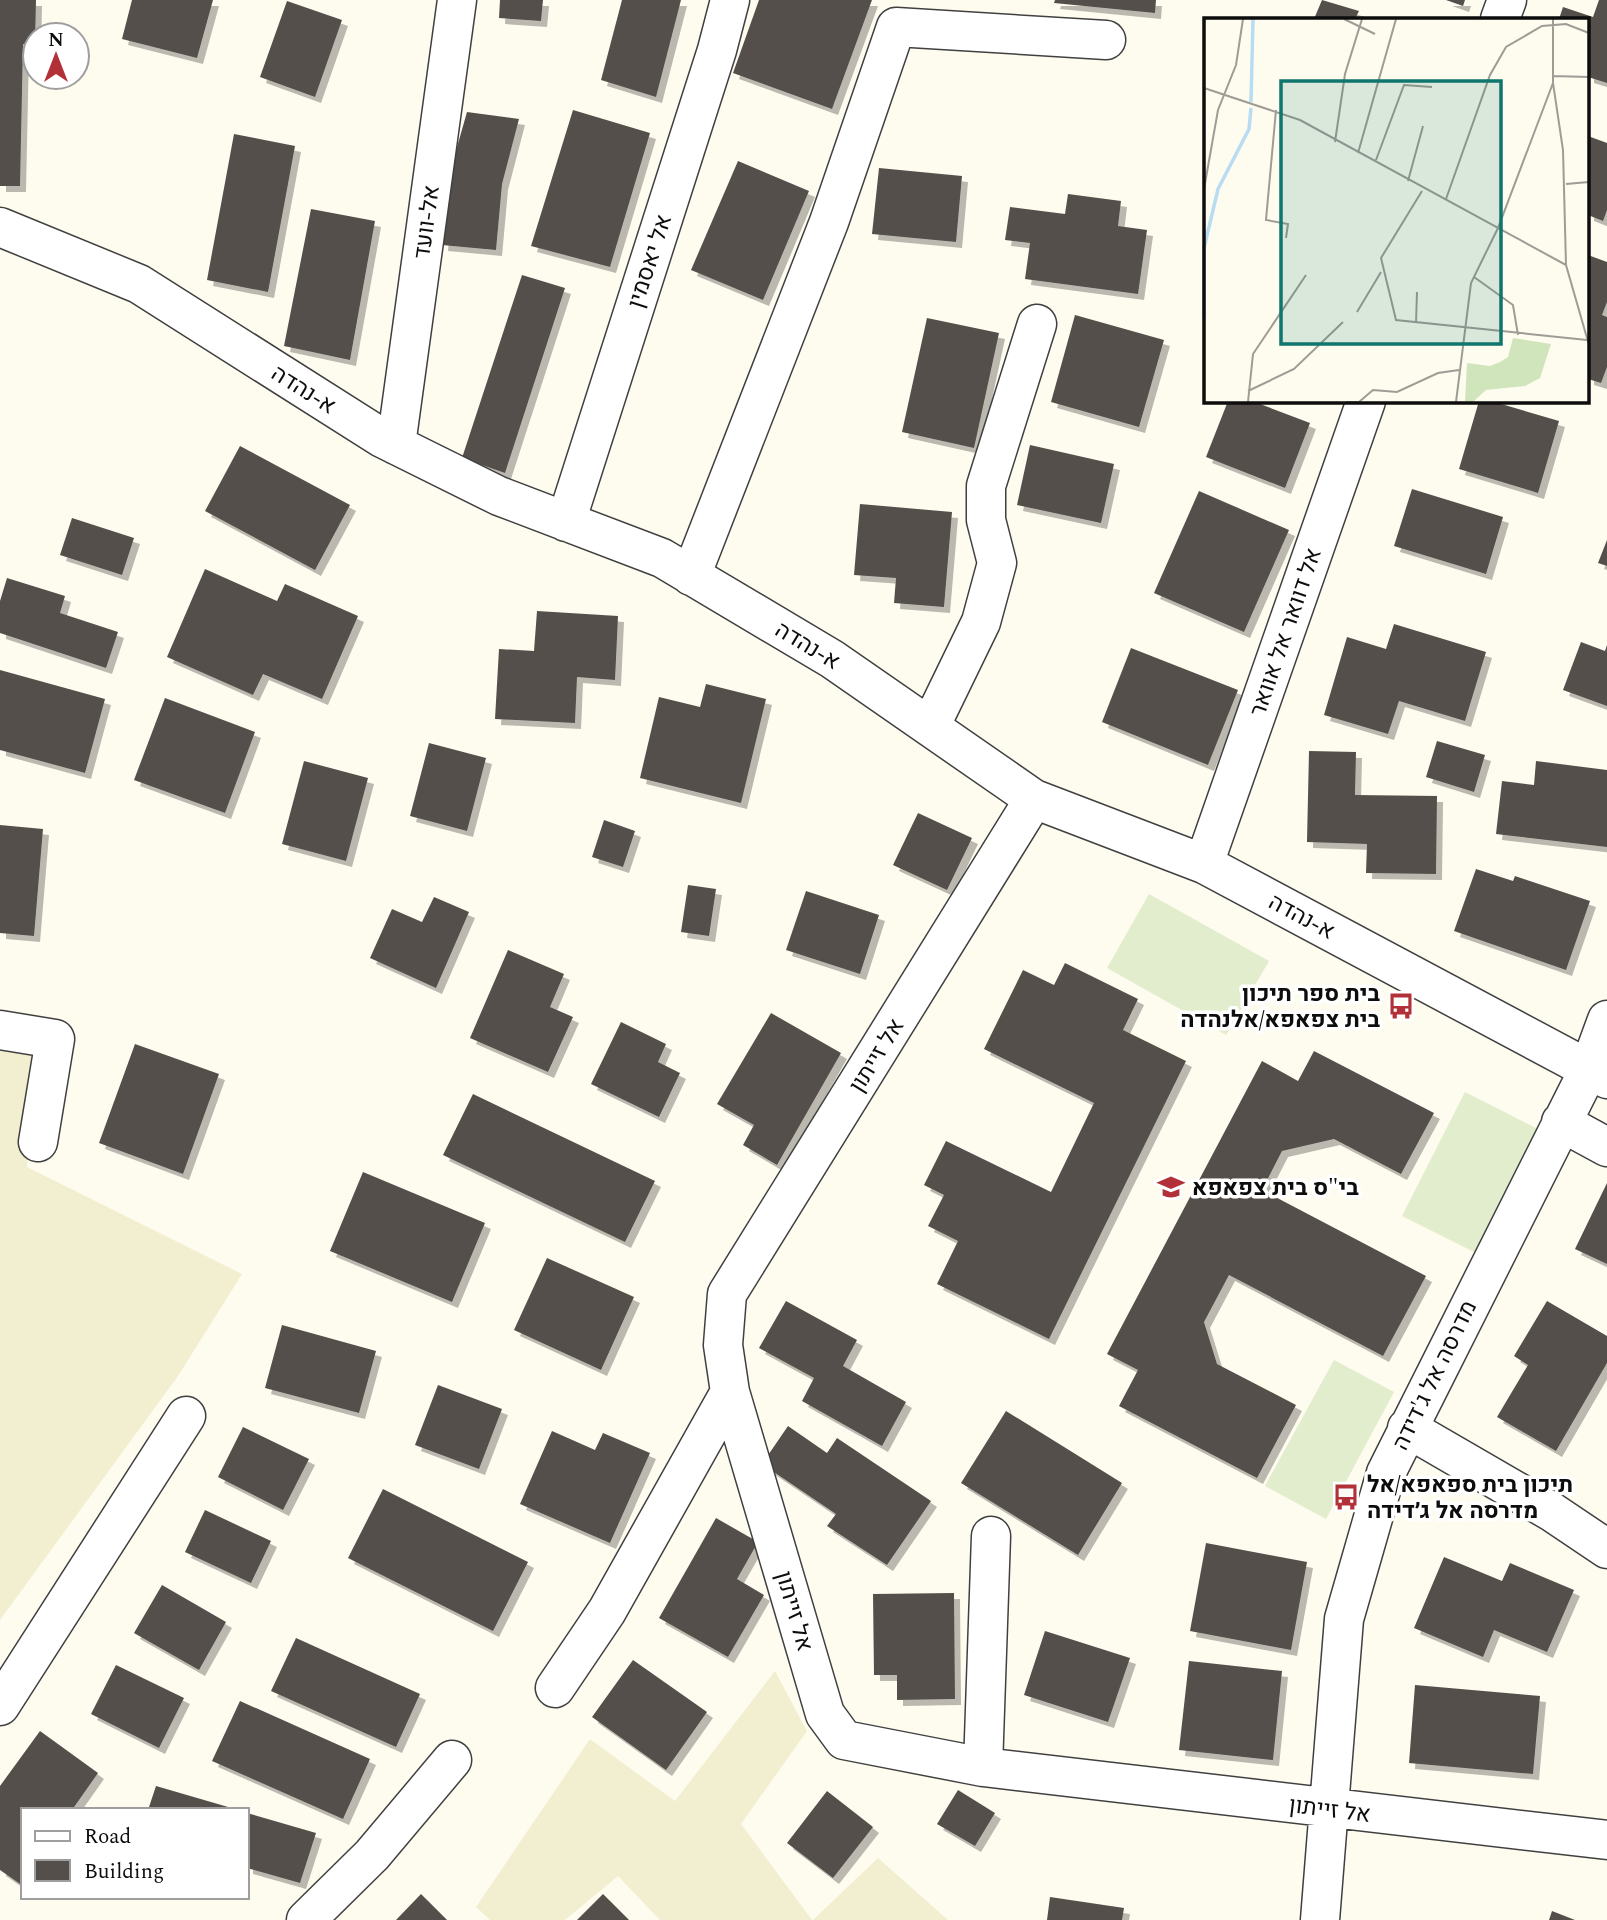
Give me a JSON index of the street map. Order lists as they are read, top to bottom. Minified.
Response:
{"streets":{"street":["אל-וועד","אל יאסמין","א-נהדה","אל דוואר אל אוואר","אל זייתון","מדרסה אל ג'דידה"]},"crossings":[["אל-וועד","א-נהדה"],["אל יאסמין","א-נהדה"],["א-נהדה","אל דוואר אל אוואר"],["א-נהדה","אל זייתון"],["א-נהדה","מדרסה אל ג'דידה"],["אל זייתון","מדרסה אל ג'דידה"]],"places":{"bus stop":["בית ספר תיכון בית צפאפא/אלנהדה","תיכון בית ספאפא/אל מדרסה אל ג׳דידה"],"school or university":["בי\"ס בית צפאפא"]},"legend":["Road","Building"],"north":"top"}
